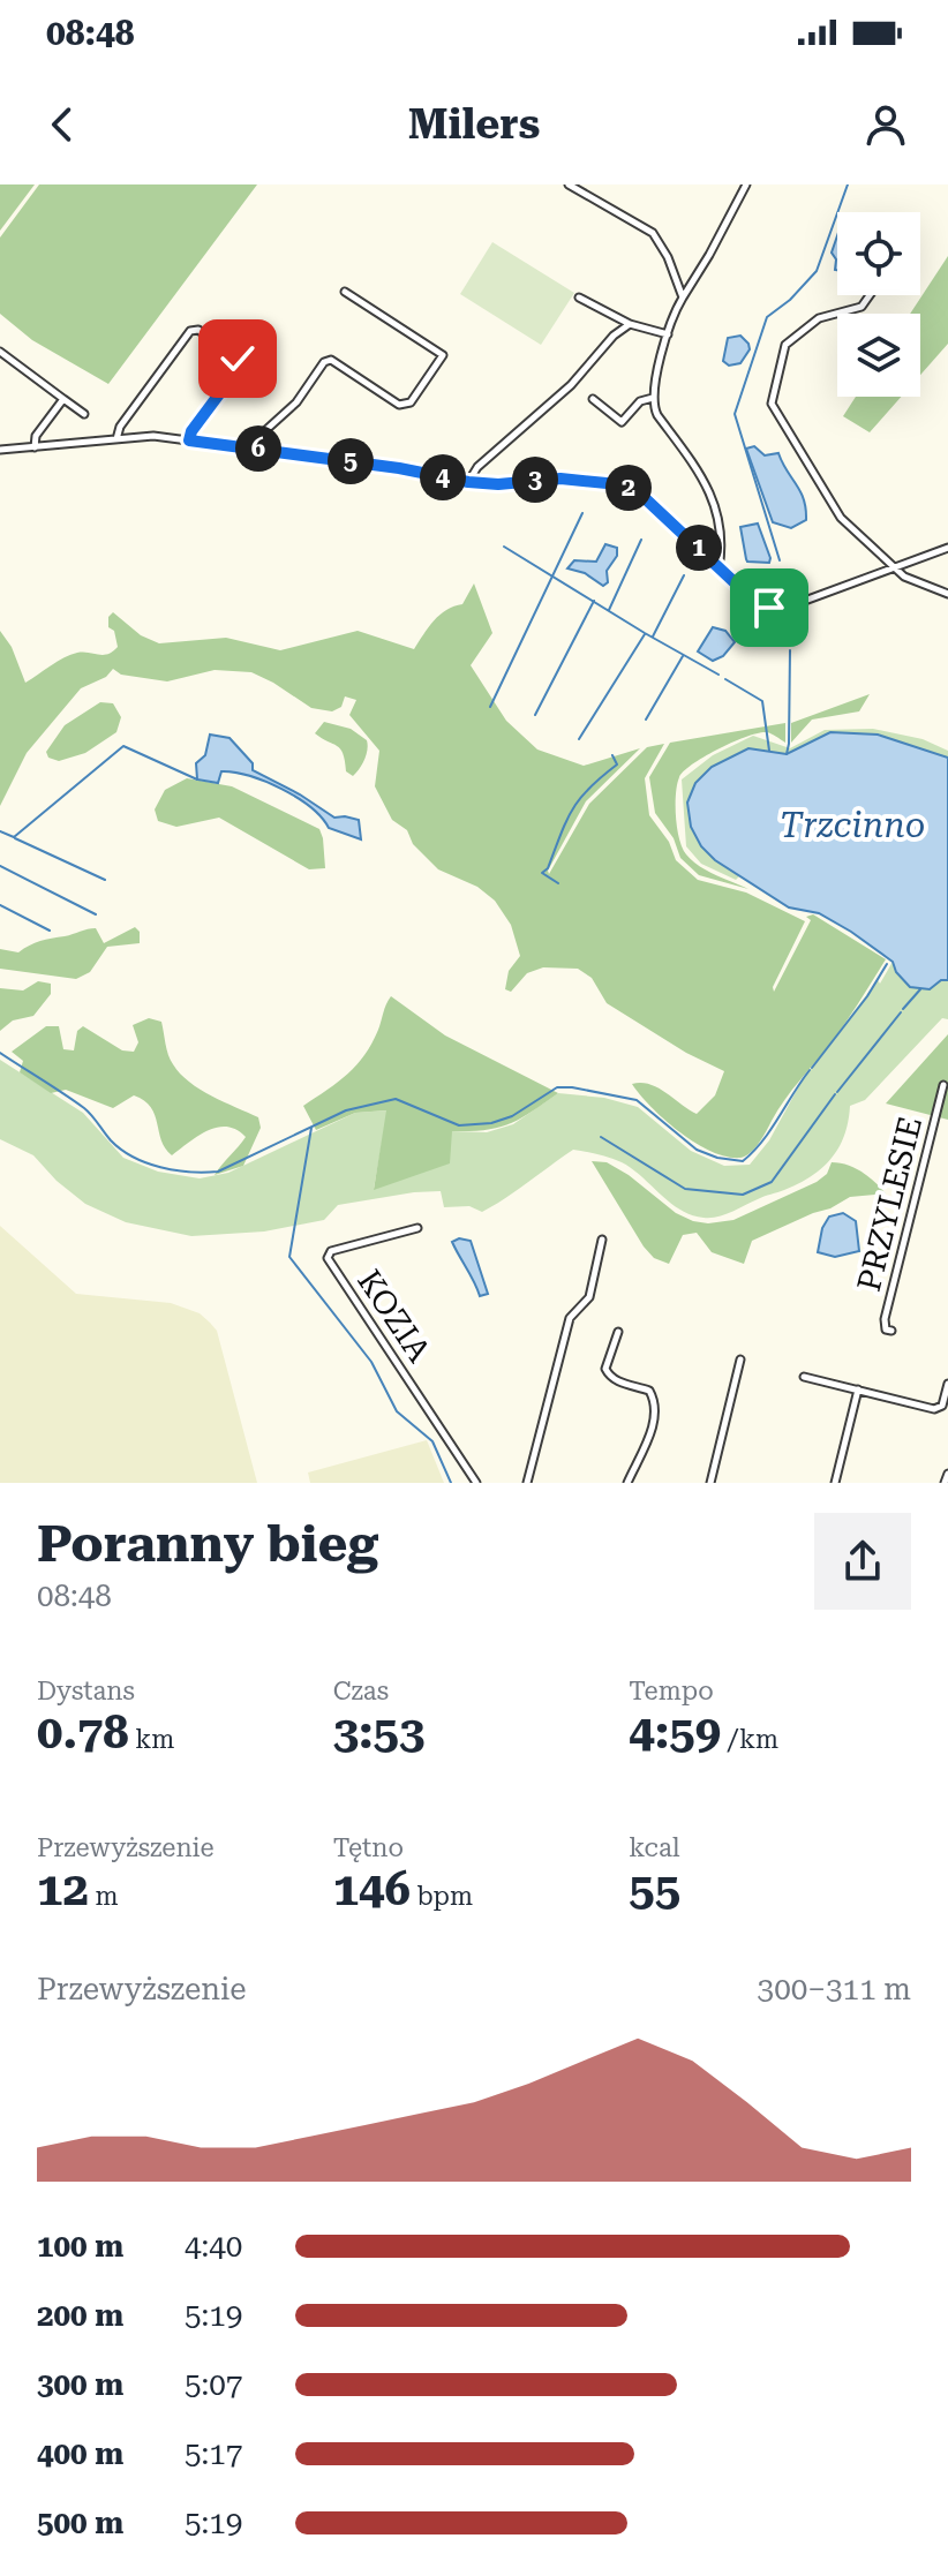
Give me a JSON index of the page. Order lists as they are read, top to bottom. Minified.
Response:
{"streets":{"street":["PRZYLESIE","KOZIA"]},"water":["Trzcinno"],"page":{"status":"08:48","header":"Milers","pins":["6","5","4","3","2","1"],"heading":["Poranny bieg","08:48"],"stats":[["Dystans","0.78 km"],["Czas","3:53"],["Tempo","4:59 /km"],["Przewyższenie","12 m"],["Tętno","146 bpm"],["kcal","55"]],"chart":["Przewyższenie","300–311 m"],"list":[{"name":"100 m","note":"4:40"},{"name":"200 m","note":"5:19"},{"name":"300 m","note":"5:07"},{"name":"400 m","note":"5:17"},{"name":"500 m","note":"5:19"}]}}
